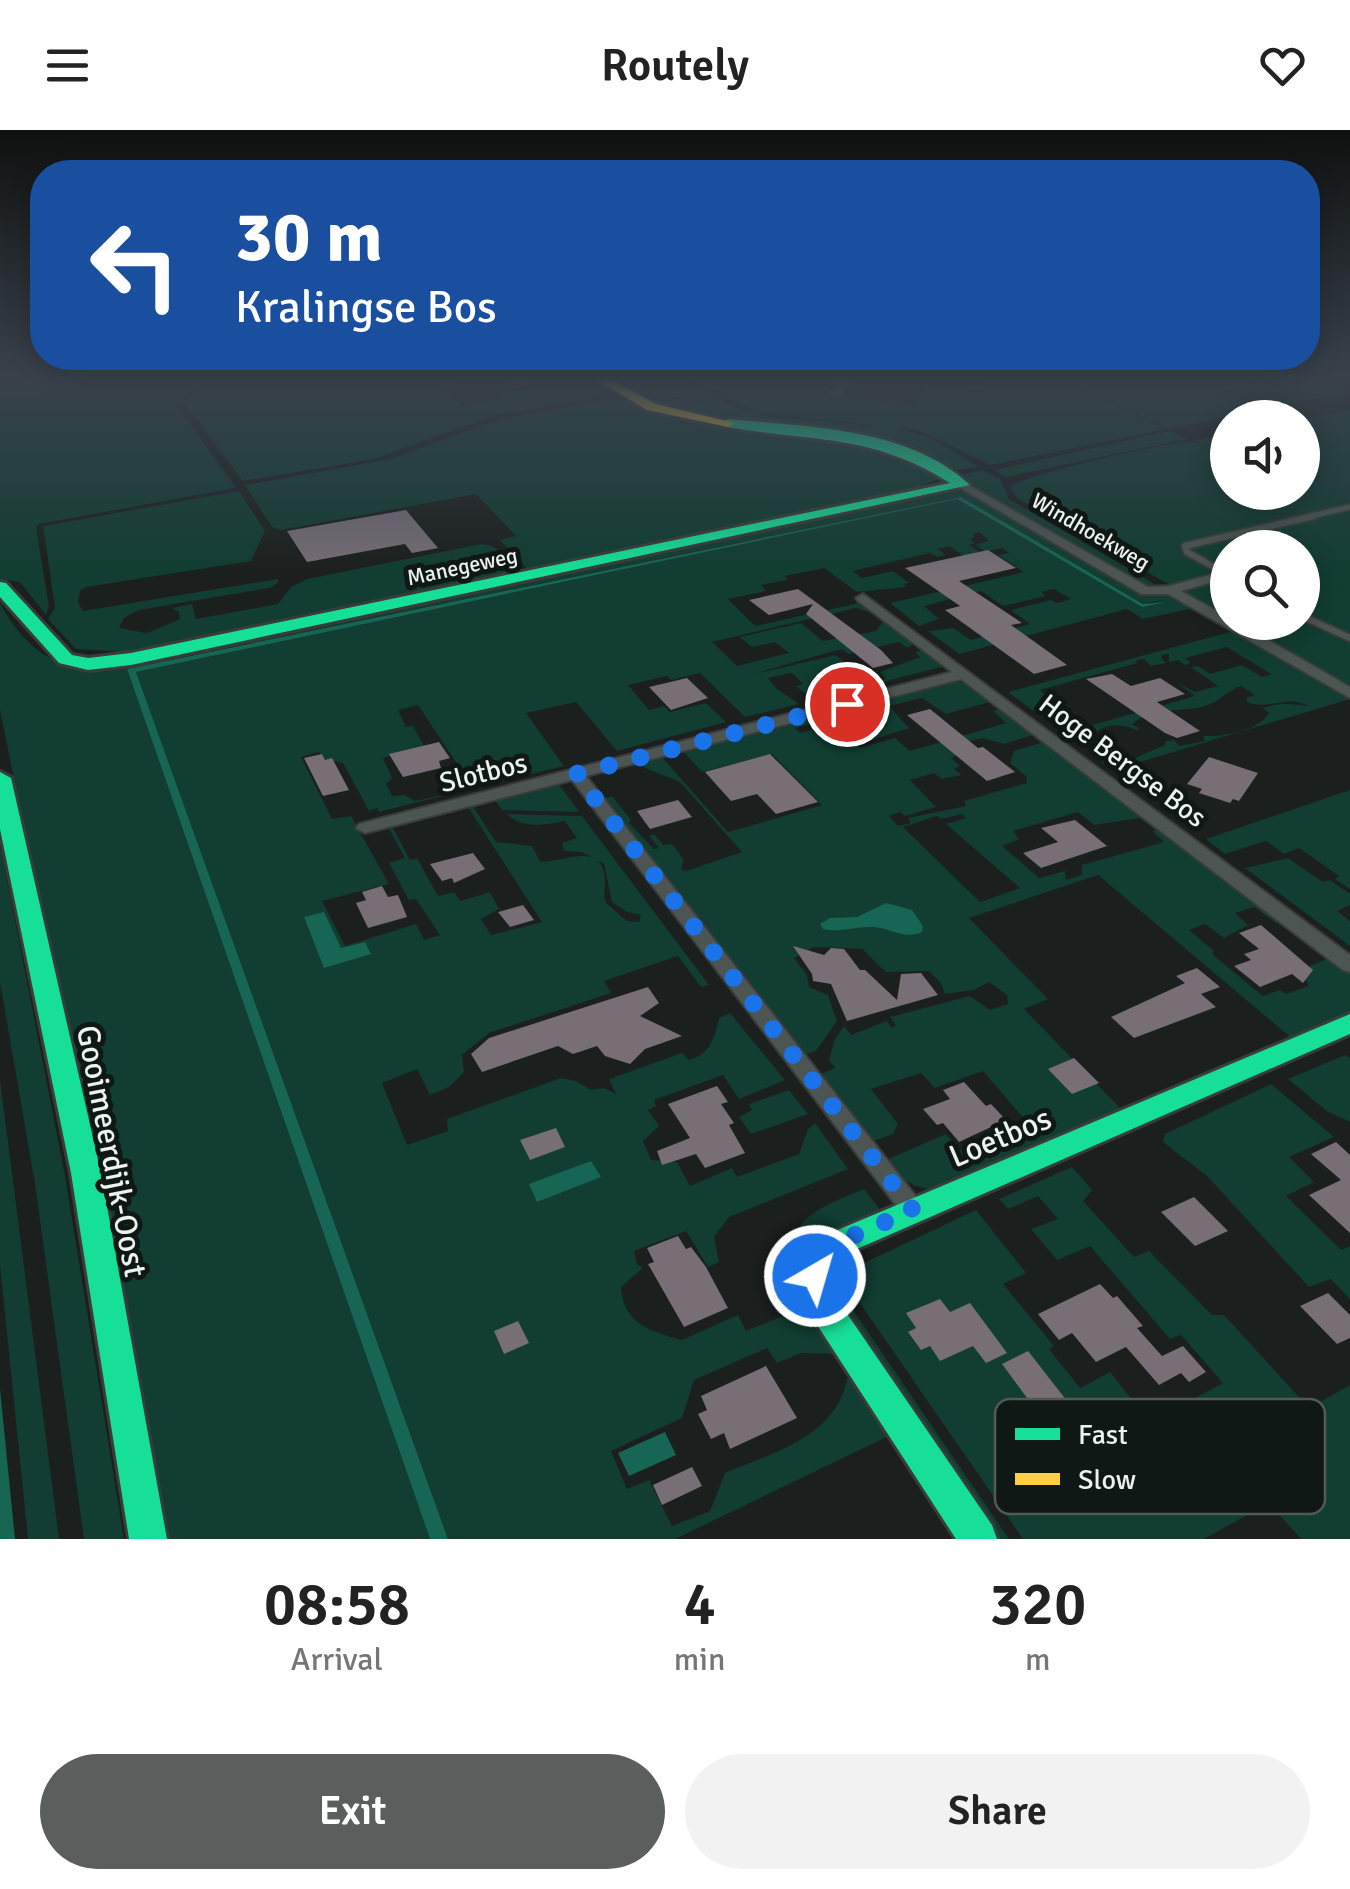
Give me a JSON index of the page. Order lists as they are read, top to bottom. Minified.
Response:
{"streets":{"street":["Windhoekweg","Manegeweg","Hoge Bergse Bos","Slotbos","Loetbos","Gooimeerdijk-Oost"]},"crossings":[["Windhoekweg","Manegeweg"],["Hoge Bergse Bos","Slotbos"]],"legend":["Fast","Slow"],"page":{"header":"Routely","turn":["30 m","Kralingse Bos"],"eta":["08:58","Arrival","4","min","320","m"],"buttons":["Exit","Share"]}}
